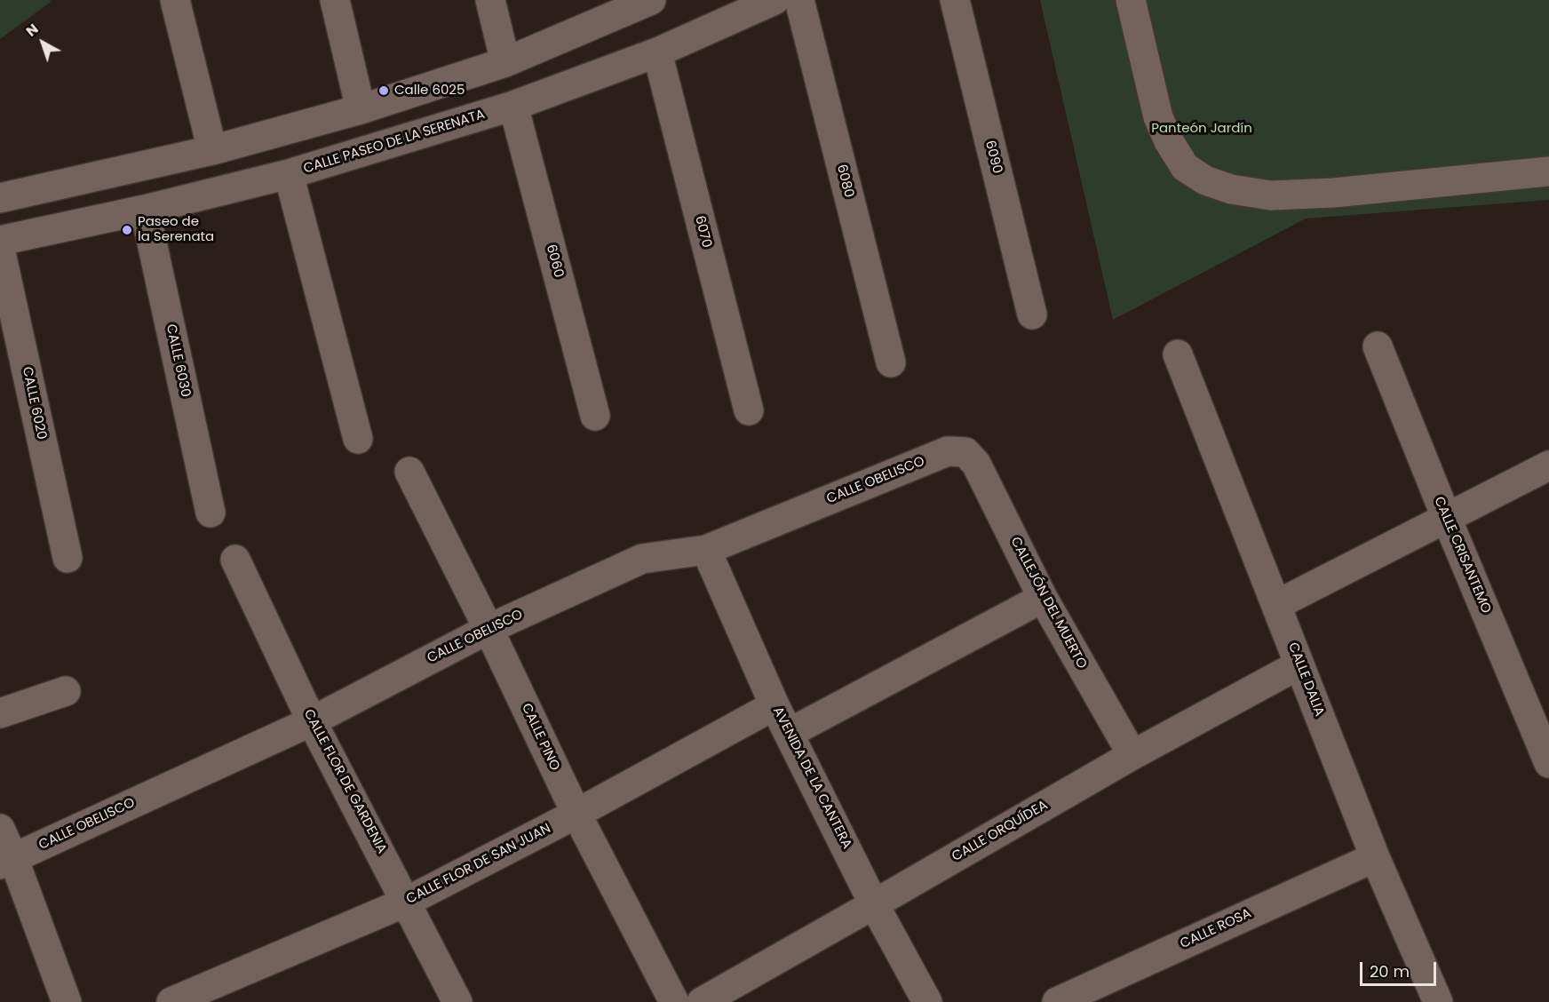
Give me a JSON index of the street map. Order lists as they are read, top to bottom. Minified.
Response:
{"streets":{"street":["CALLE PASEO DE LA SERENATA","6090","6080","6070","6060","CALLE 6030","CALLE 6020","CALLE OBELISCO","CALLE CRISANTEMO","CALLEJÓN DEL MUERTO","CALLE DALIA","CALLE PINO","AVENIDA DE LA CANTERA","CALLE FLOR DE GARDENIA","CALLE ORQUÍDEA","CALLE FLOR DE SAN JUAN","CALLE ROSA"]},"crossings":[["CALLE PASEO DE LA SERENATA","6070"],["CALLE PASEO DE LA SERENATA","6060"],["CALLE PASEO DE LA SERENATA","CALLE 6030"],["CALLE OBELISCO","CALLEJÓN DEL MUERTO"],["CALLE OBELISCO","CALLE PINO"],["CALLE OBELISCO","AVENIDA DE LA CANTERA"],["CALLE OBELISCO","CALLE FLOR DE GARDENIA"],["CALLEJÓN DEL MUERTO","CALLE ORQUÍDEA"],["CALLE DALIA","CALLE ORQUÍDEA"],["CALLE DALIA","CALLE ROSA"],["CALLE PINO","CALLE FLOR DE SAN JUAN"],["AVENIDA DE LA CANTERA","CALLE ORQUÍDEA"],["AVENIDA DE LA CANTERA","CALLE FLOR DE SAN JUAN"],["CALLE FLOR DE GARDENIA","CALLE FLOR DE SAN JUAN"]],"parks":["Panteón Jardín"],"places":["Calle 6025","Paseo de la Serenata"],"scale_bar":"20 m","north":"top left"}
